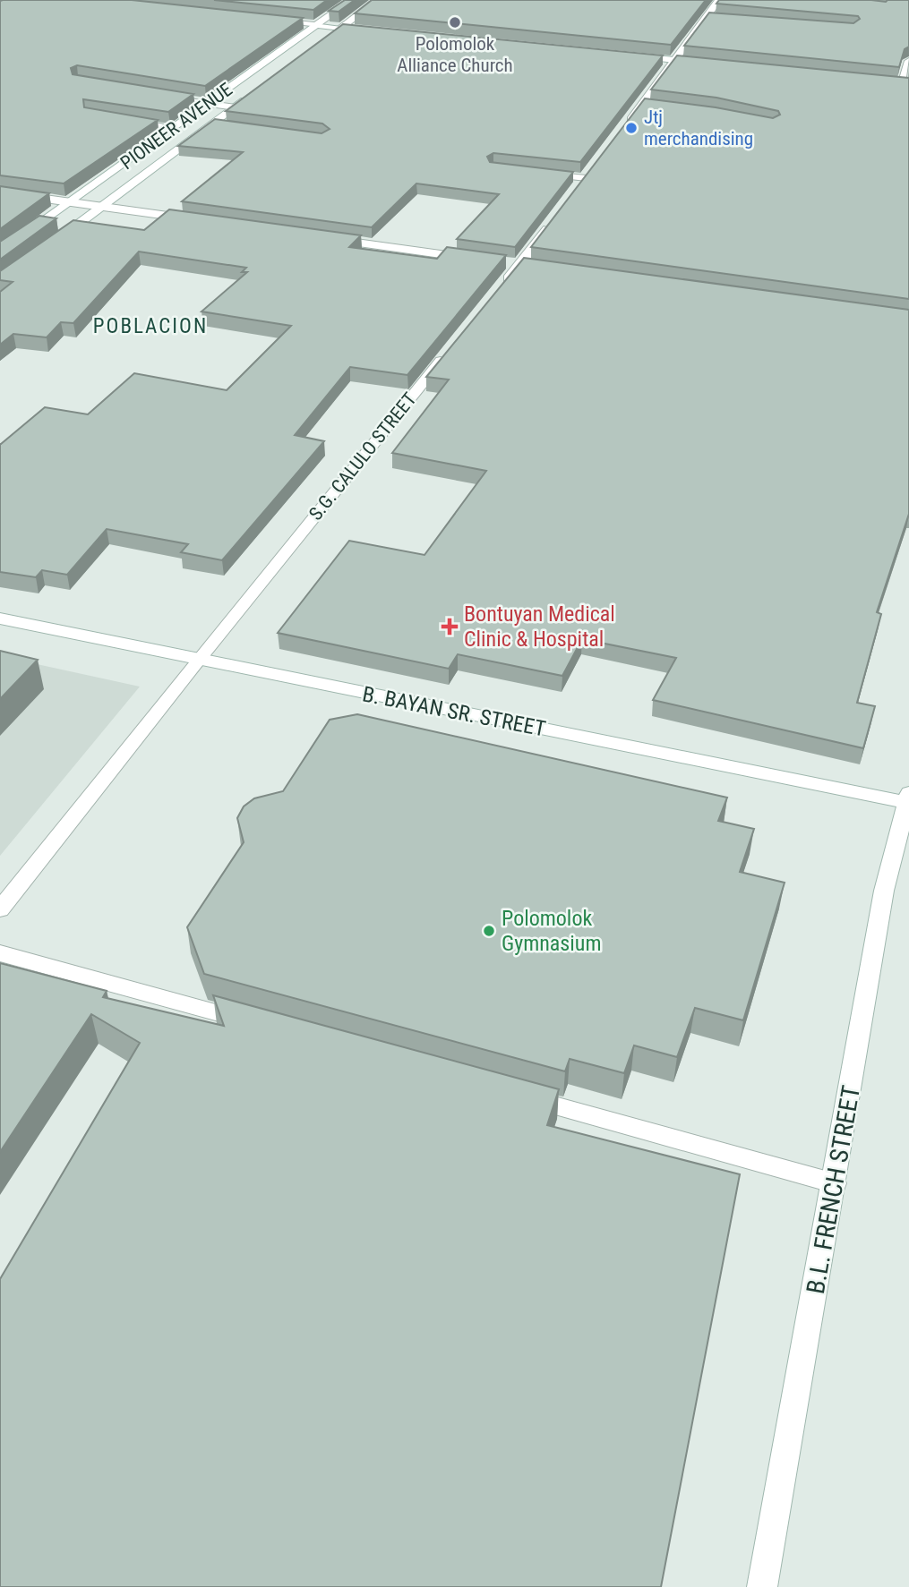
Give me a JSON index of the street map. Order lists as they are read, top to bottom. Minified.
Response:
{"streets":{"street":["PIONEER AVENUE","S.G. CALULO STREET","B. BAYAN SR. STREET","B.L. FRENCH STREET"]},"crossings":[["S.G. CALULO STREET","B. BAYAN SR. STREET"],["B. BAYAN SR. STREET","B.L. FRENCH STREET"]],"districts":["POBLACION"],"places":{"other":["Polomolok Alliance Church","Jtj merchandising","Polomolok Gymnasium"],"health":["Bontuyan Medical Clinic & Hospital"]}}
